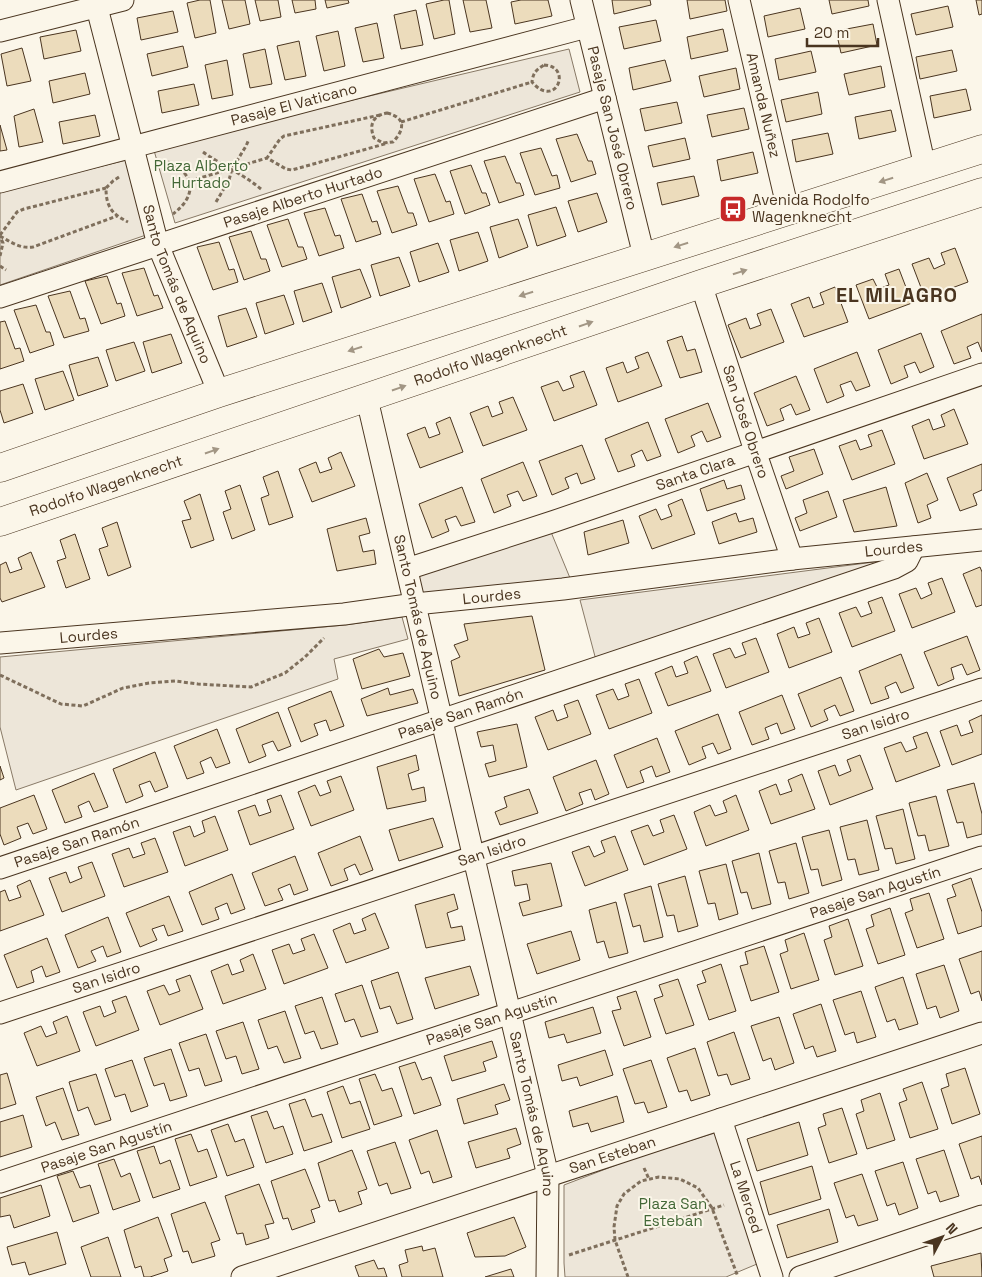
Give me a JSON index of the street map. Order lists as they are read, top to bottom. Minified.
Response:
{"streets":{"street":["Pasaje El Vaticano","Amanda Nuñez","Pasaje San José Obrero","Pasaje Alberto Hurtado","Santo Tomás de Aquino","Rodolfo Wagenknecht","San José Obrero","Santa Clara","Lourdes","Pasaje San Ramón","San Isidro","Pasaje San Agustín","San Esteban","La Merced"]},"crossings":[["Pasaje El Vaticano","Pasaje San José Obrero"],["Pasaje El Vaticano","Santo Tomás de Aquino"],["Pasaje San José Obrero","Pasaje Alberto Hurtado"],["Pasaje Alberto Hurtado","Santo Tomás de Aquino"],["Santo Tomás de Aquino","Rodolfo Wagenknecht"],["Santo Tomás de Aquino","Santa Clara"],["Santo Tomás de Aquino","Lourdes"],["Santo Tomás de Aquino","Pasaje San Ramón"],["Santo Tomás de Aquino","San Isidro"],["Santo Tomás de Aquino","Pasaje San Agustín"],["Santo Tomás de Aquino","San Esteban"],["Rodolfo Wagenknecht","San José Obrero"],["San José Obrero","Santa Clara"],["San José Obrero","Lourdes"],["Lourdes","Pasaje San Ramón"],["San Esteban","La Merced"]],"districts":["EL MILAGRO"],"parks":["Plaza Alberto Hurtado","Plaza San Esteban"],"places":{"bus stop":["Avenida Rodolfo Wagenknecht"]},"scale_bar":"20 m","north":"top right"}
